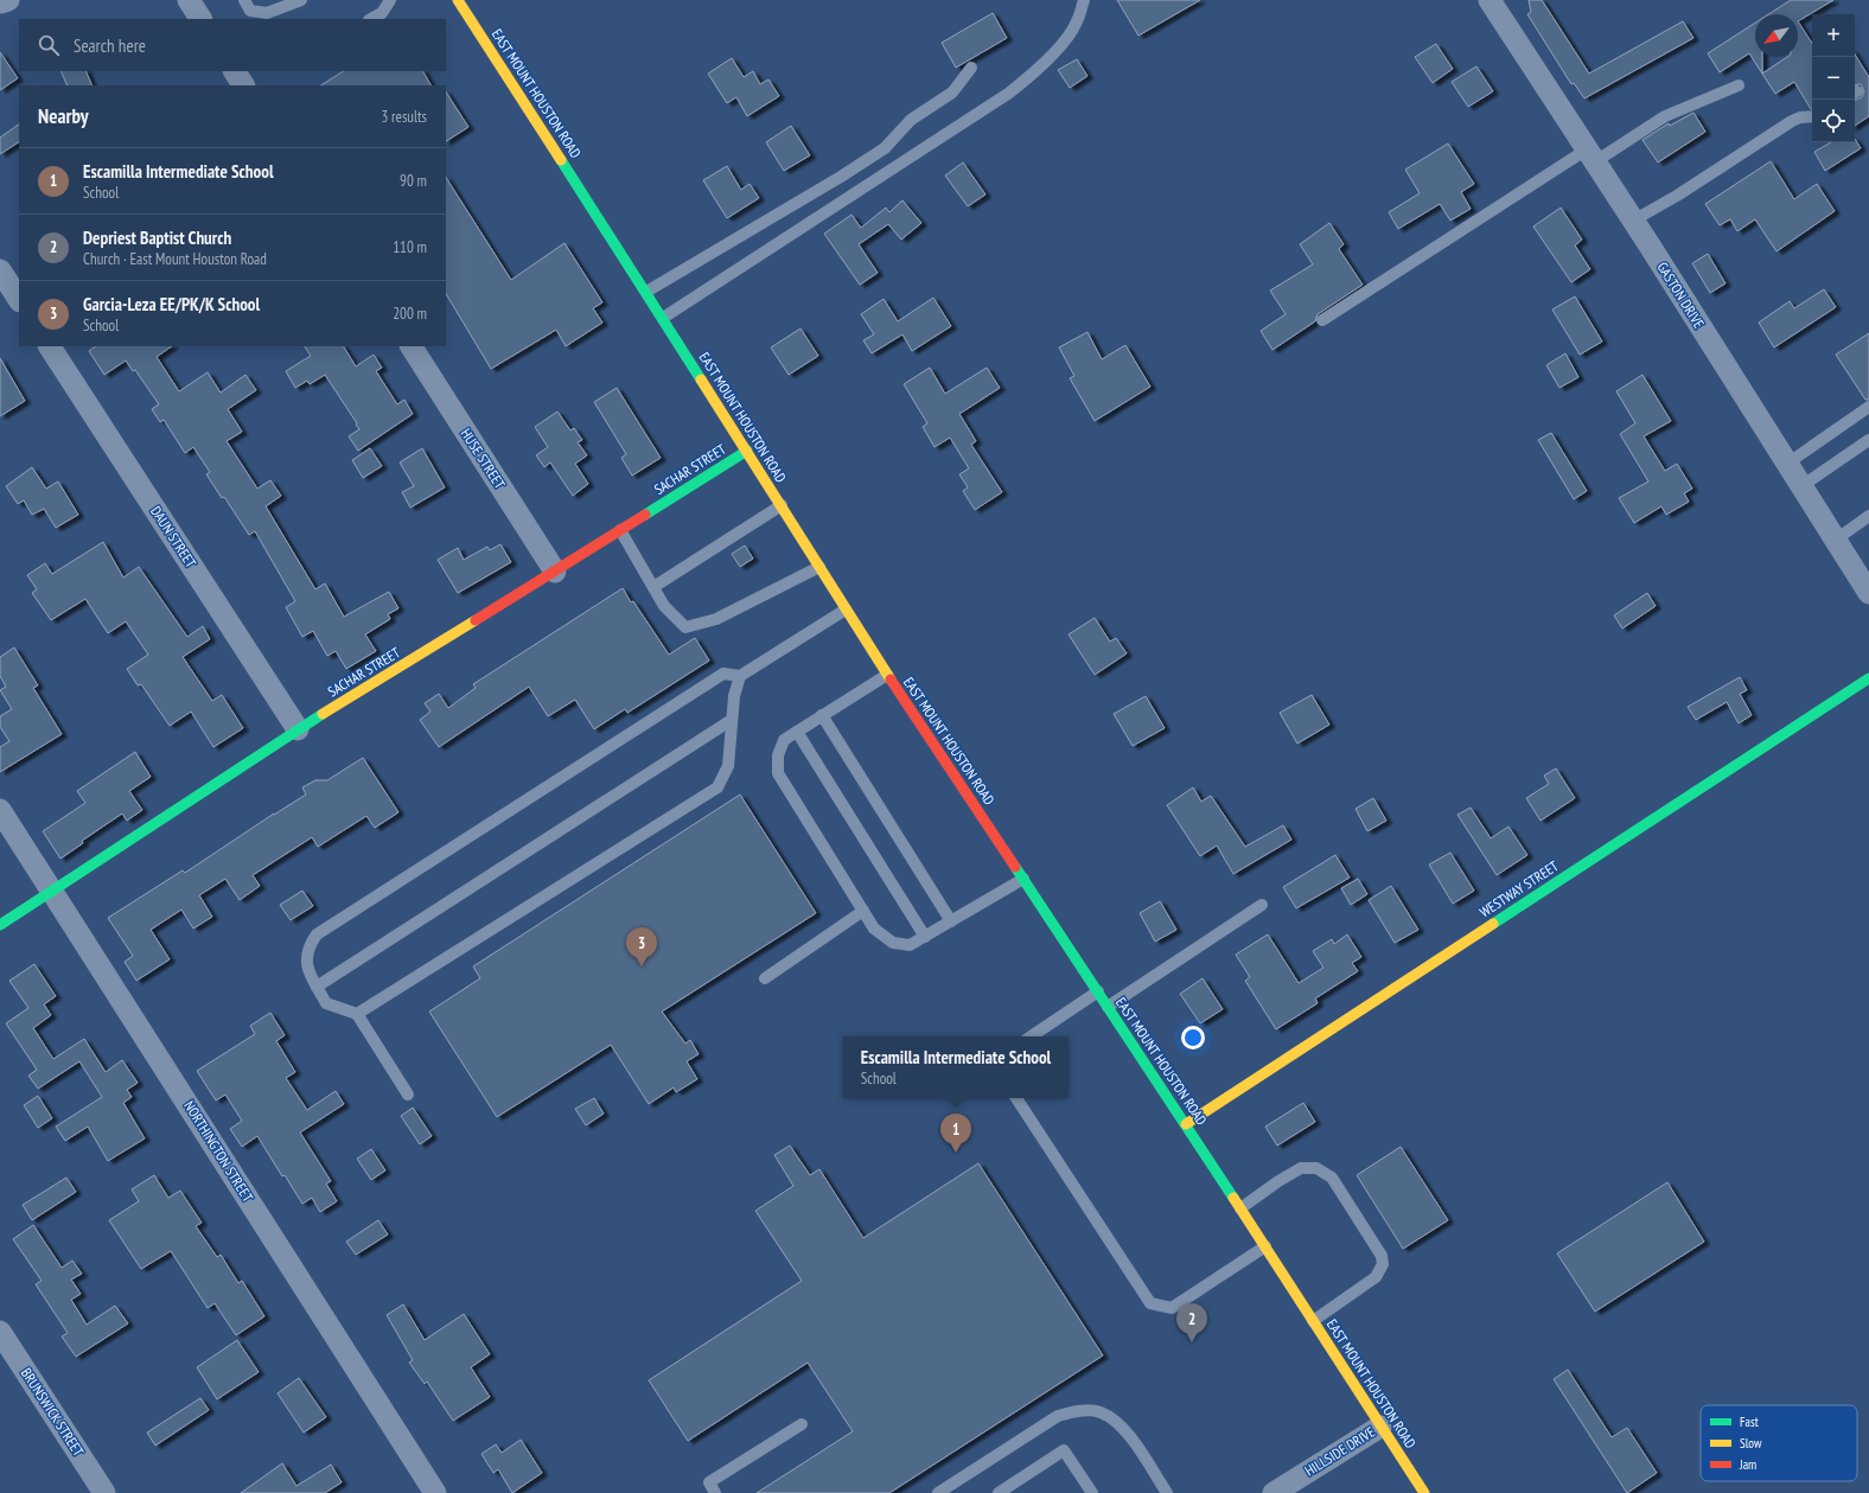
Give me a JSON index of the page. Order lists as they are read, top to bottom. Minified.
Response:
{"streets":{"main road":["EAST MOUNT HOUSTON ROAD","SACHAR STREET","WESTWAY STREET"],"street":["GASTON DRIVE","HUSE STREET","DAUN STREET","NORTHINGTON STREET","BRUNSWICK STREET","HILLSIDE DRIVE"]},"crossings":[["EAST MOUNT HOUSTON ROAD","SACHAR STREET"],["EAST MOUNT HOUSTON ROAD","WESTWAY STREET"],["EAST MOUNT HOUSTON ROAD","HILLSIDE DRIVE"],["HUSE STREET","SACHAR STREET"],["SACHAR STREET","DAUN STREET"],["SACHAR STREET","NORTHINGTON STREET"]],"legend":["Fast","Slow","Jam"],"north":"bottom left","page":{"map_buttons":["+","−"],"search":"Search here","heading":["Nearby","3 results"],"list":[{"mark":"1","name":"Escamilla Intermediate School","note":"School","value":"90 m"},{"mark":"2","name":"Depriest Baptist Church","note":"Church · East Mount Houston Road","value":"110 m"},{"mark":"3","name":"Garcia-Leza EE/PK/K School","note":"School","value":"200 m"}],"pins":["3","1","2"],"popup":["Escamilla Intermediate School","School"]}}
